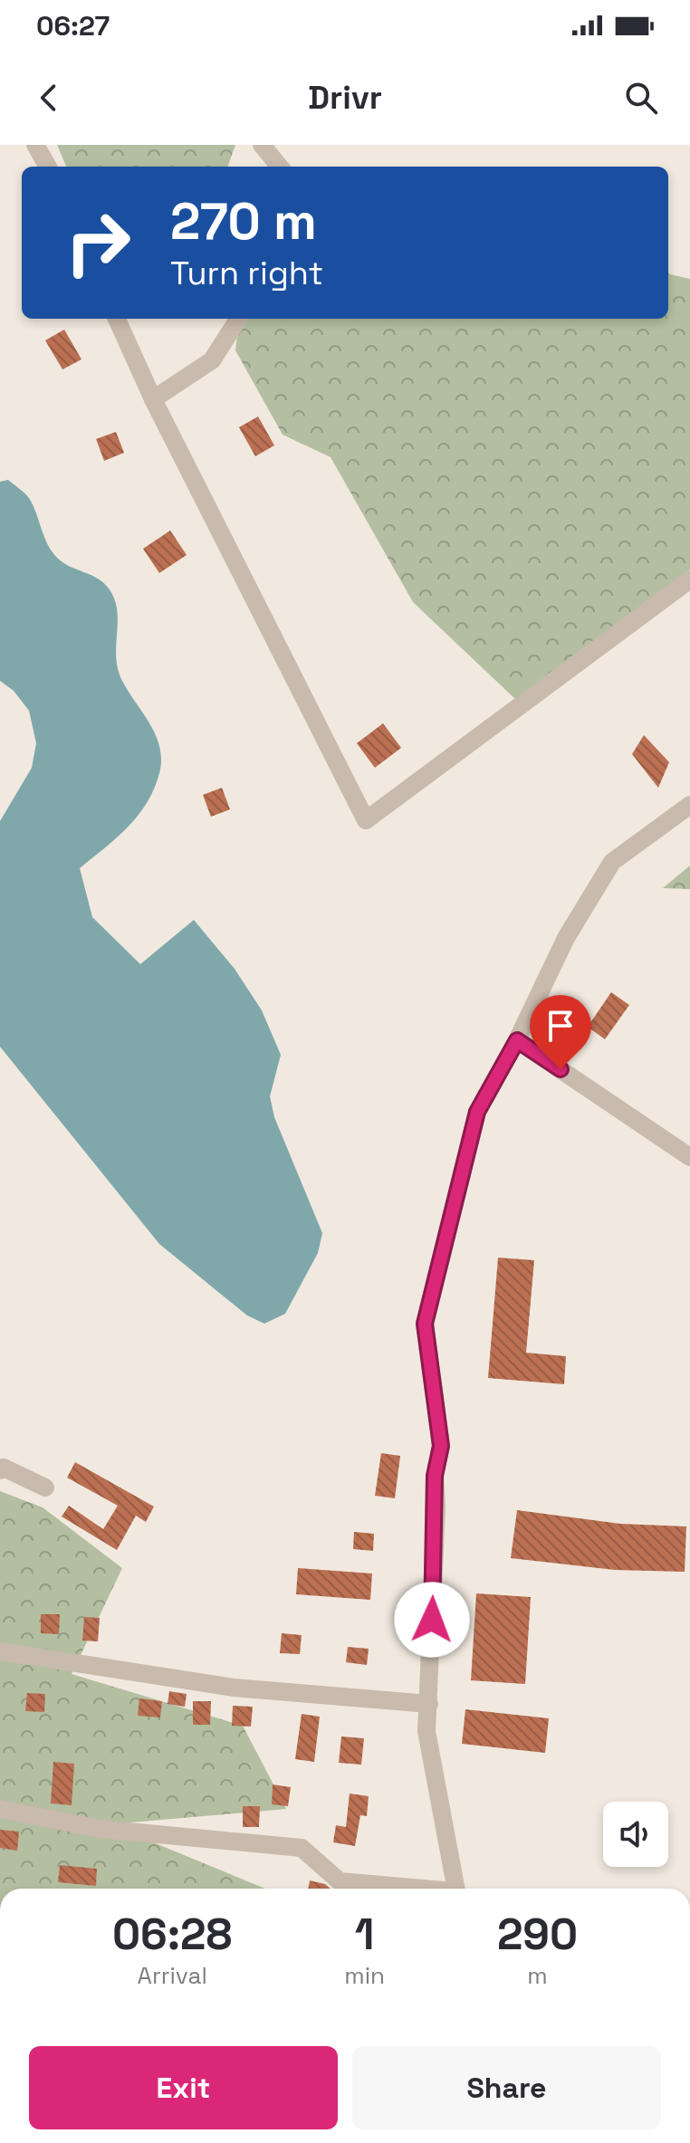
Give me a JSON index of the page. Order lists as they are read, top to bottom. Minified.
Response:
{"page":{"status":"06:27","header":"Drivr","turn":["270 m","Turn right"],"eta":["06:28","Arrival","1","min","290","m"],"buttons":["Exit","Share"]}}
